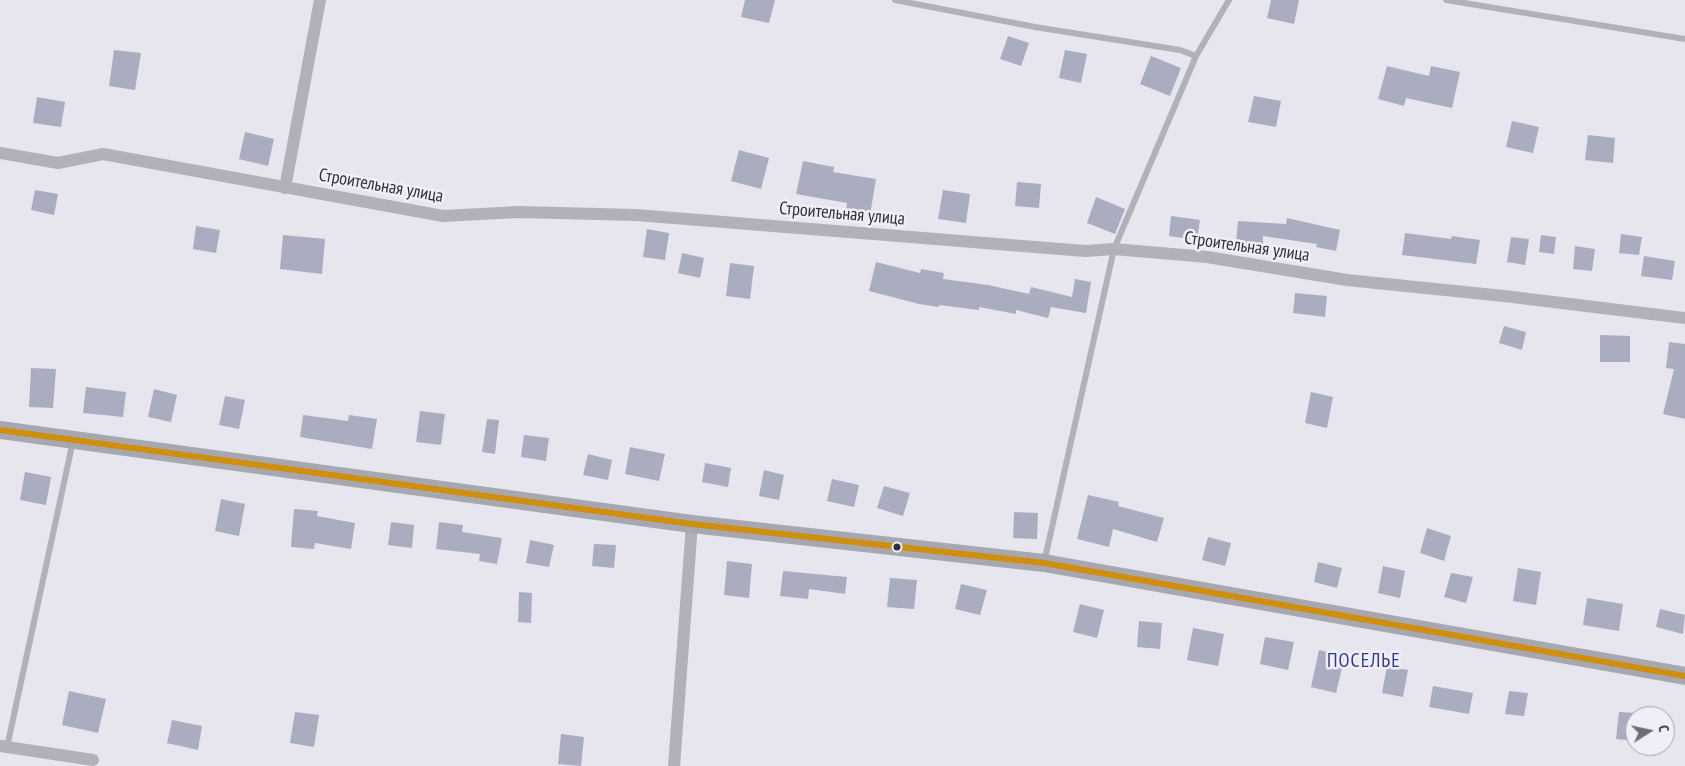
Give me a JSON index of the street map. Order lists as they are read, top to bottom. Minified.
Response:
{"streets":{"street":["Строительная улица"]},"districts":["ПОСЕЛЬЕ"],"north":"right"}
